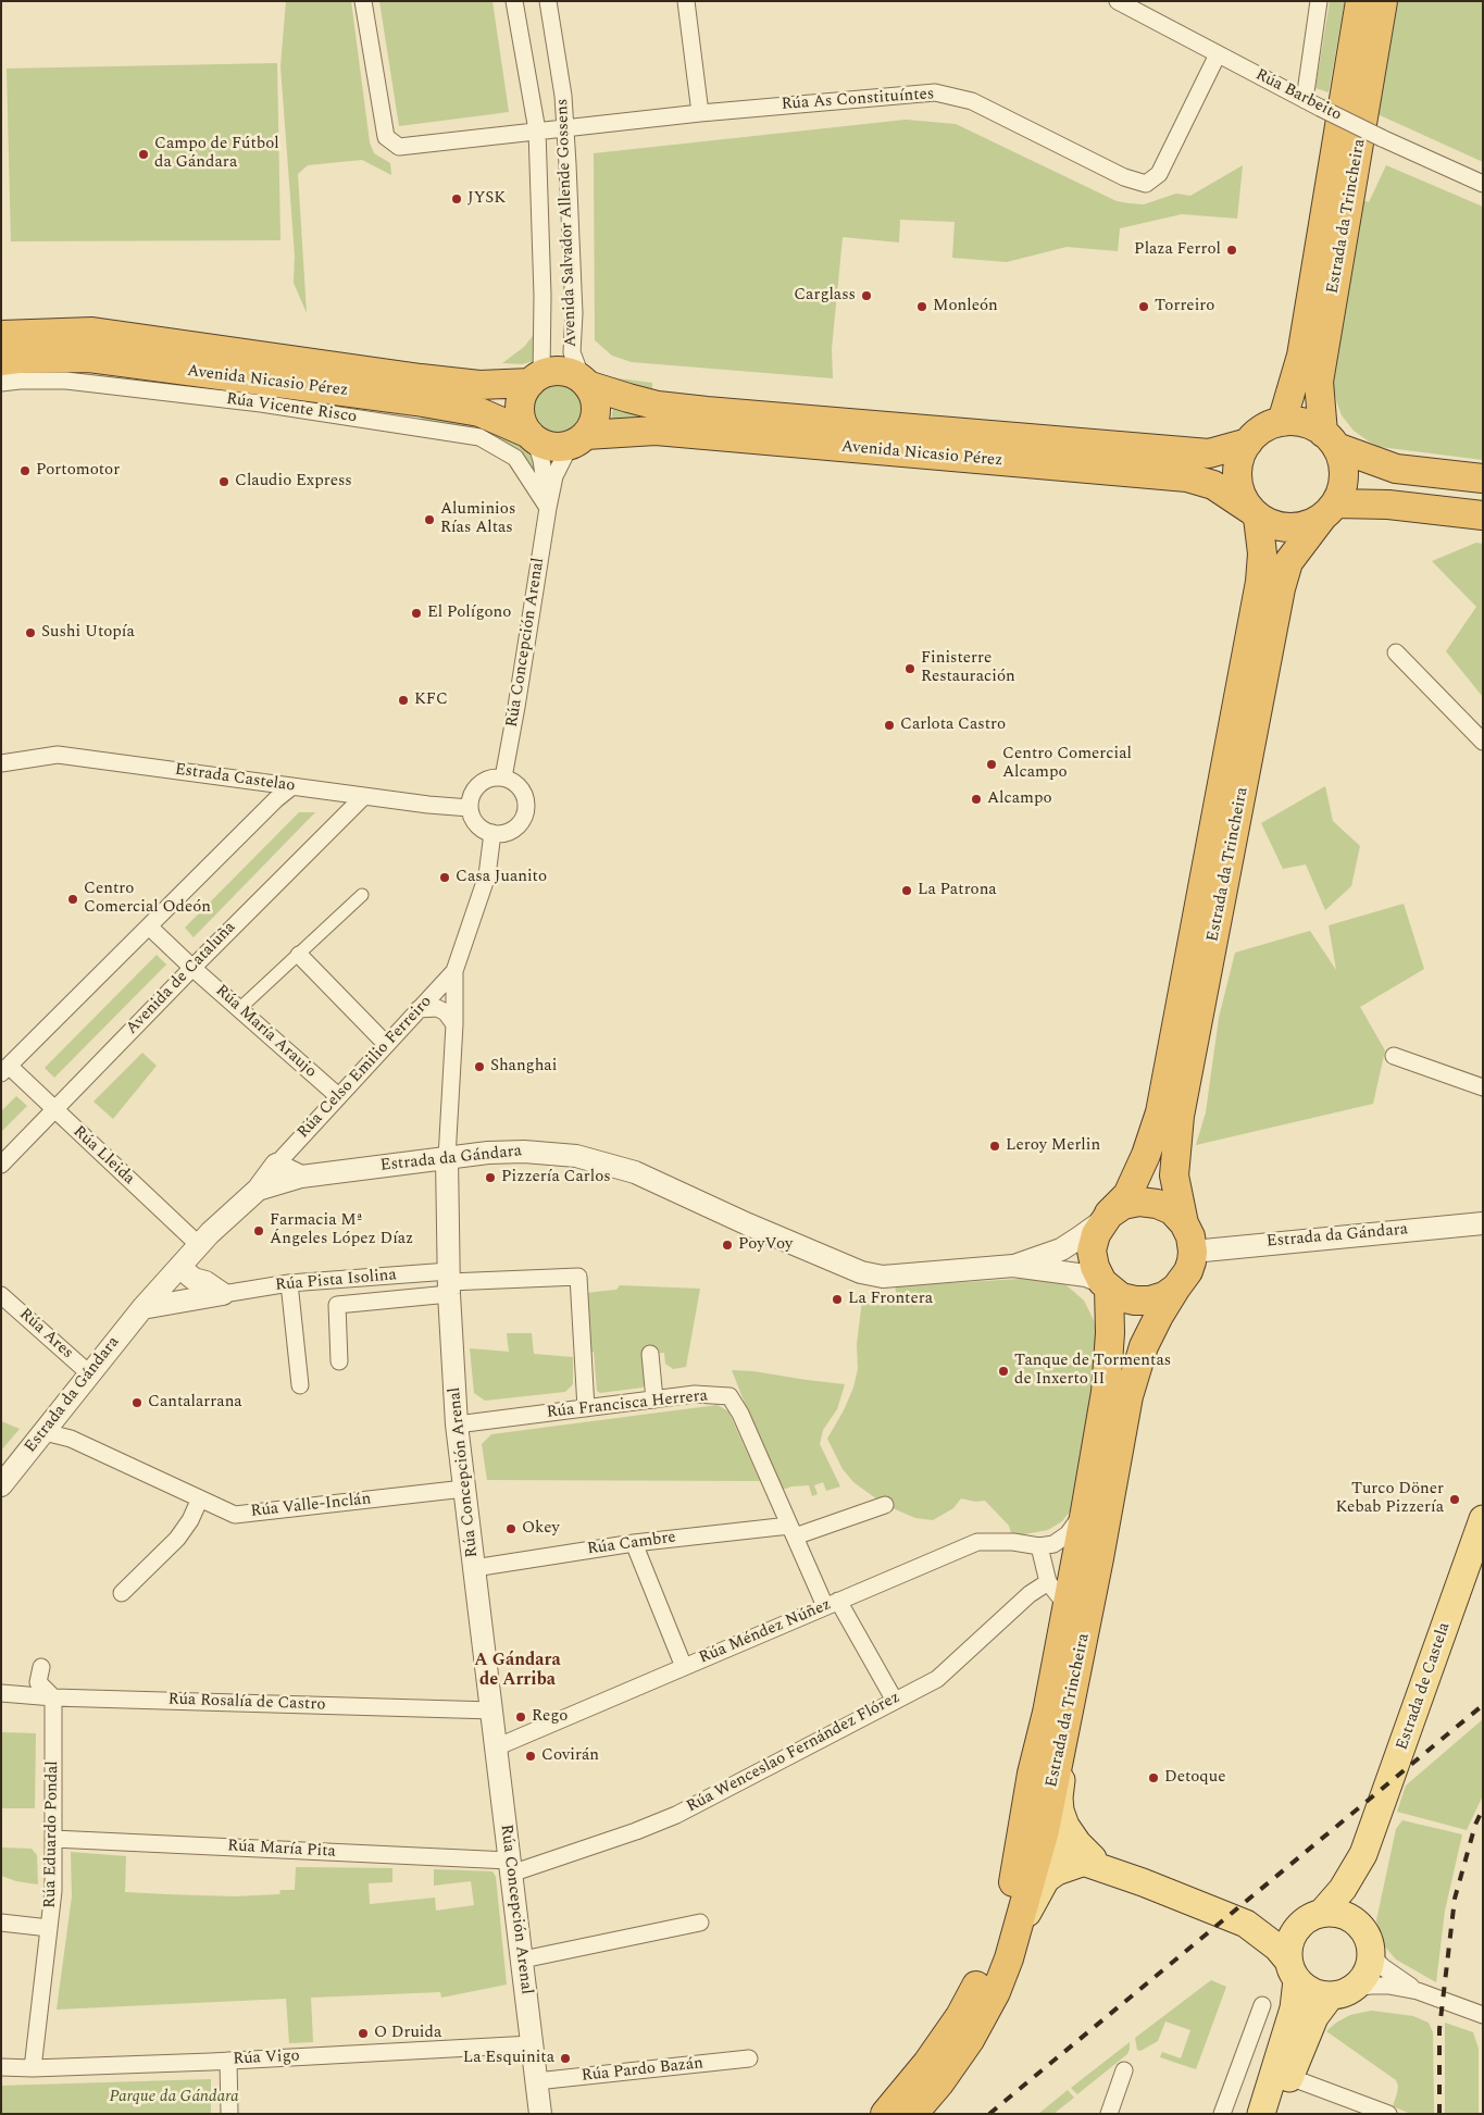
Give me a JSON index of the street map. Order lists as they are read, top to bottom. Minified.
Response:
{"streets":{"highway":["Estrada da Trincheira","Avenida Nicasio Pérez"],"main road":["Estrada de Castela"],"street":["Rúa Barbeito","Rúa As Constituíntes","Avenida Salvador Allende Gossens","Rúa Vicente Risco","Rúa Concepción Arenal","Estrada Castelao","Avenida de Cataluña","Rúa María Araujo","Rúa Celso Emilio Ferreiro","Rúa Lleida","Estrada da Gándara","Rúa Pista Isolina","Rúa Ares","Rúa Francisca Herrera","Rúa Valle-Inclán","Rúa Cambre","Rúa Méndez Núñez","Rúa Rosalía de Castro","Rúa Wenceslao Fernández Flórez","Rúa Eduardo Pondal","Rúa María Pita","Rúa Vigo","Rúa Pardo Bazán"]},"crossings":[["Rúa Barbeito","Rúa As Constituíntes"],["Rúa As Constituíntes","Avenida Salvador Allende Gossens"],["Estrada da Trincheira","Avenida Nicasio Pérez"],["Estrada da Trincheira","Estrada da Gándara"],["Avenida Salvador Allende Gossens","Avenida Nicasio Pérez"],["Rúa Vicente Risco","Rúa Concepción Arenal"],["Rúa Concepción Arenal","Estrada Castelao"],["Rúa Concepción Arenal","Rúa Celso Emilio Ferreiro"],["Rúa Concepción Arenal","Estrada da Gándara"],["Rúa Concepción Arenal","Rúa Pista Isolina"],["Rúa Concepción Arenal","Rúa Francisca Herrera"],["Rúa Concepción Arenal","Rúa Valle-Inclán"],["Rúa Concepción Arenal","Rúa Cambre"],["Rúa Concepción Arenal","Rúa Méndez Núñez"],["Rúa Concepción Arenal","Rúa Rosalía de Castro"],["Rúa Concepción Arenal","Rúa Wenceslao Fernández Flórez"],["Rúa Concepción Arenal","Rúa María Pita"],["Rúa Concepción Arenal","Rúa Vigo"],["Rúa Concepción Arenal","Rúa Pardo Bazán"],["Estrada Castelao","Avenida de Cataluña"],["Avenida de Cataluña","Rúa María Araujo"],["Avenida de Cataluña","Rúa Lleida"],["Rúa María Araujo","Rúa Celso Emilio Ferreiro"],["Rúa Lleida","Estrada da Gándara"],["Estrada da Gándara","Rúa Ares"],["Estrada da Gándara","Rúa Valle-Inclán"],["Rúa Francisca Herrera","Rúa Cambre"],["Rúa Francisca Herrera","Rúa Méndez Núñez"],["Rúa Francisca Herrera","Rúa Wenceslao Fernández Flórez"],["Rúa Rosalía de Castro","Rúa Eduardo Pondal"],["Rúa Wenceslao Fernández Flórez","Rúa María Pita"],["Rúa Eduardo Pondal","Rúa María Pita"],["Rúa Eduardo Pondal","Rúa Vigo"]],"districts":["A Gándara de Arriba"],"parks":["Parque da Gándara"],"places":["Campo de Fútbol da Gándara","JYSK","Plaza Ferrol","Carglass","Monleón","Torreiro","Portomotor","Claudio Express","Aluminios Rías Altas","El Polígono","Sushi Utopía","Finisterre Restauración","KFC","Carlota Castro","Centro Comercial Alcampo","Alcampo","Casa Juanito","La Patrona","Centro Comercial Odeón","Shanghai","Leroy Merlin","Pizzería Carlos","Farmacia Mª Ángeles López Díaz","PoyVoy","La Frontera","Tanque de Tormentas de Inxerto II","Cantalarrana","Turco Döner Kebab Pizzería","Okey","Rego","Covirán","Detoque","O Druida","La Esquinita"]}
